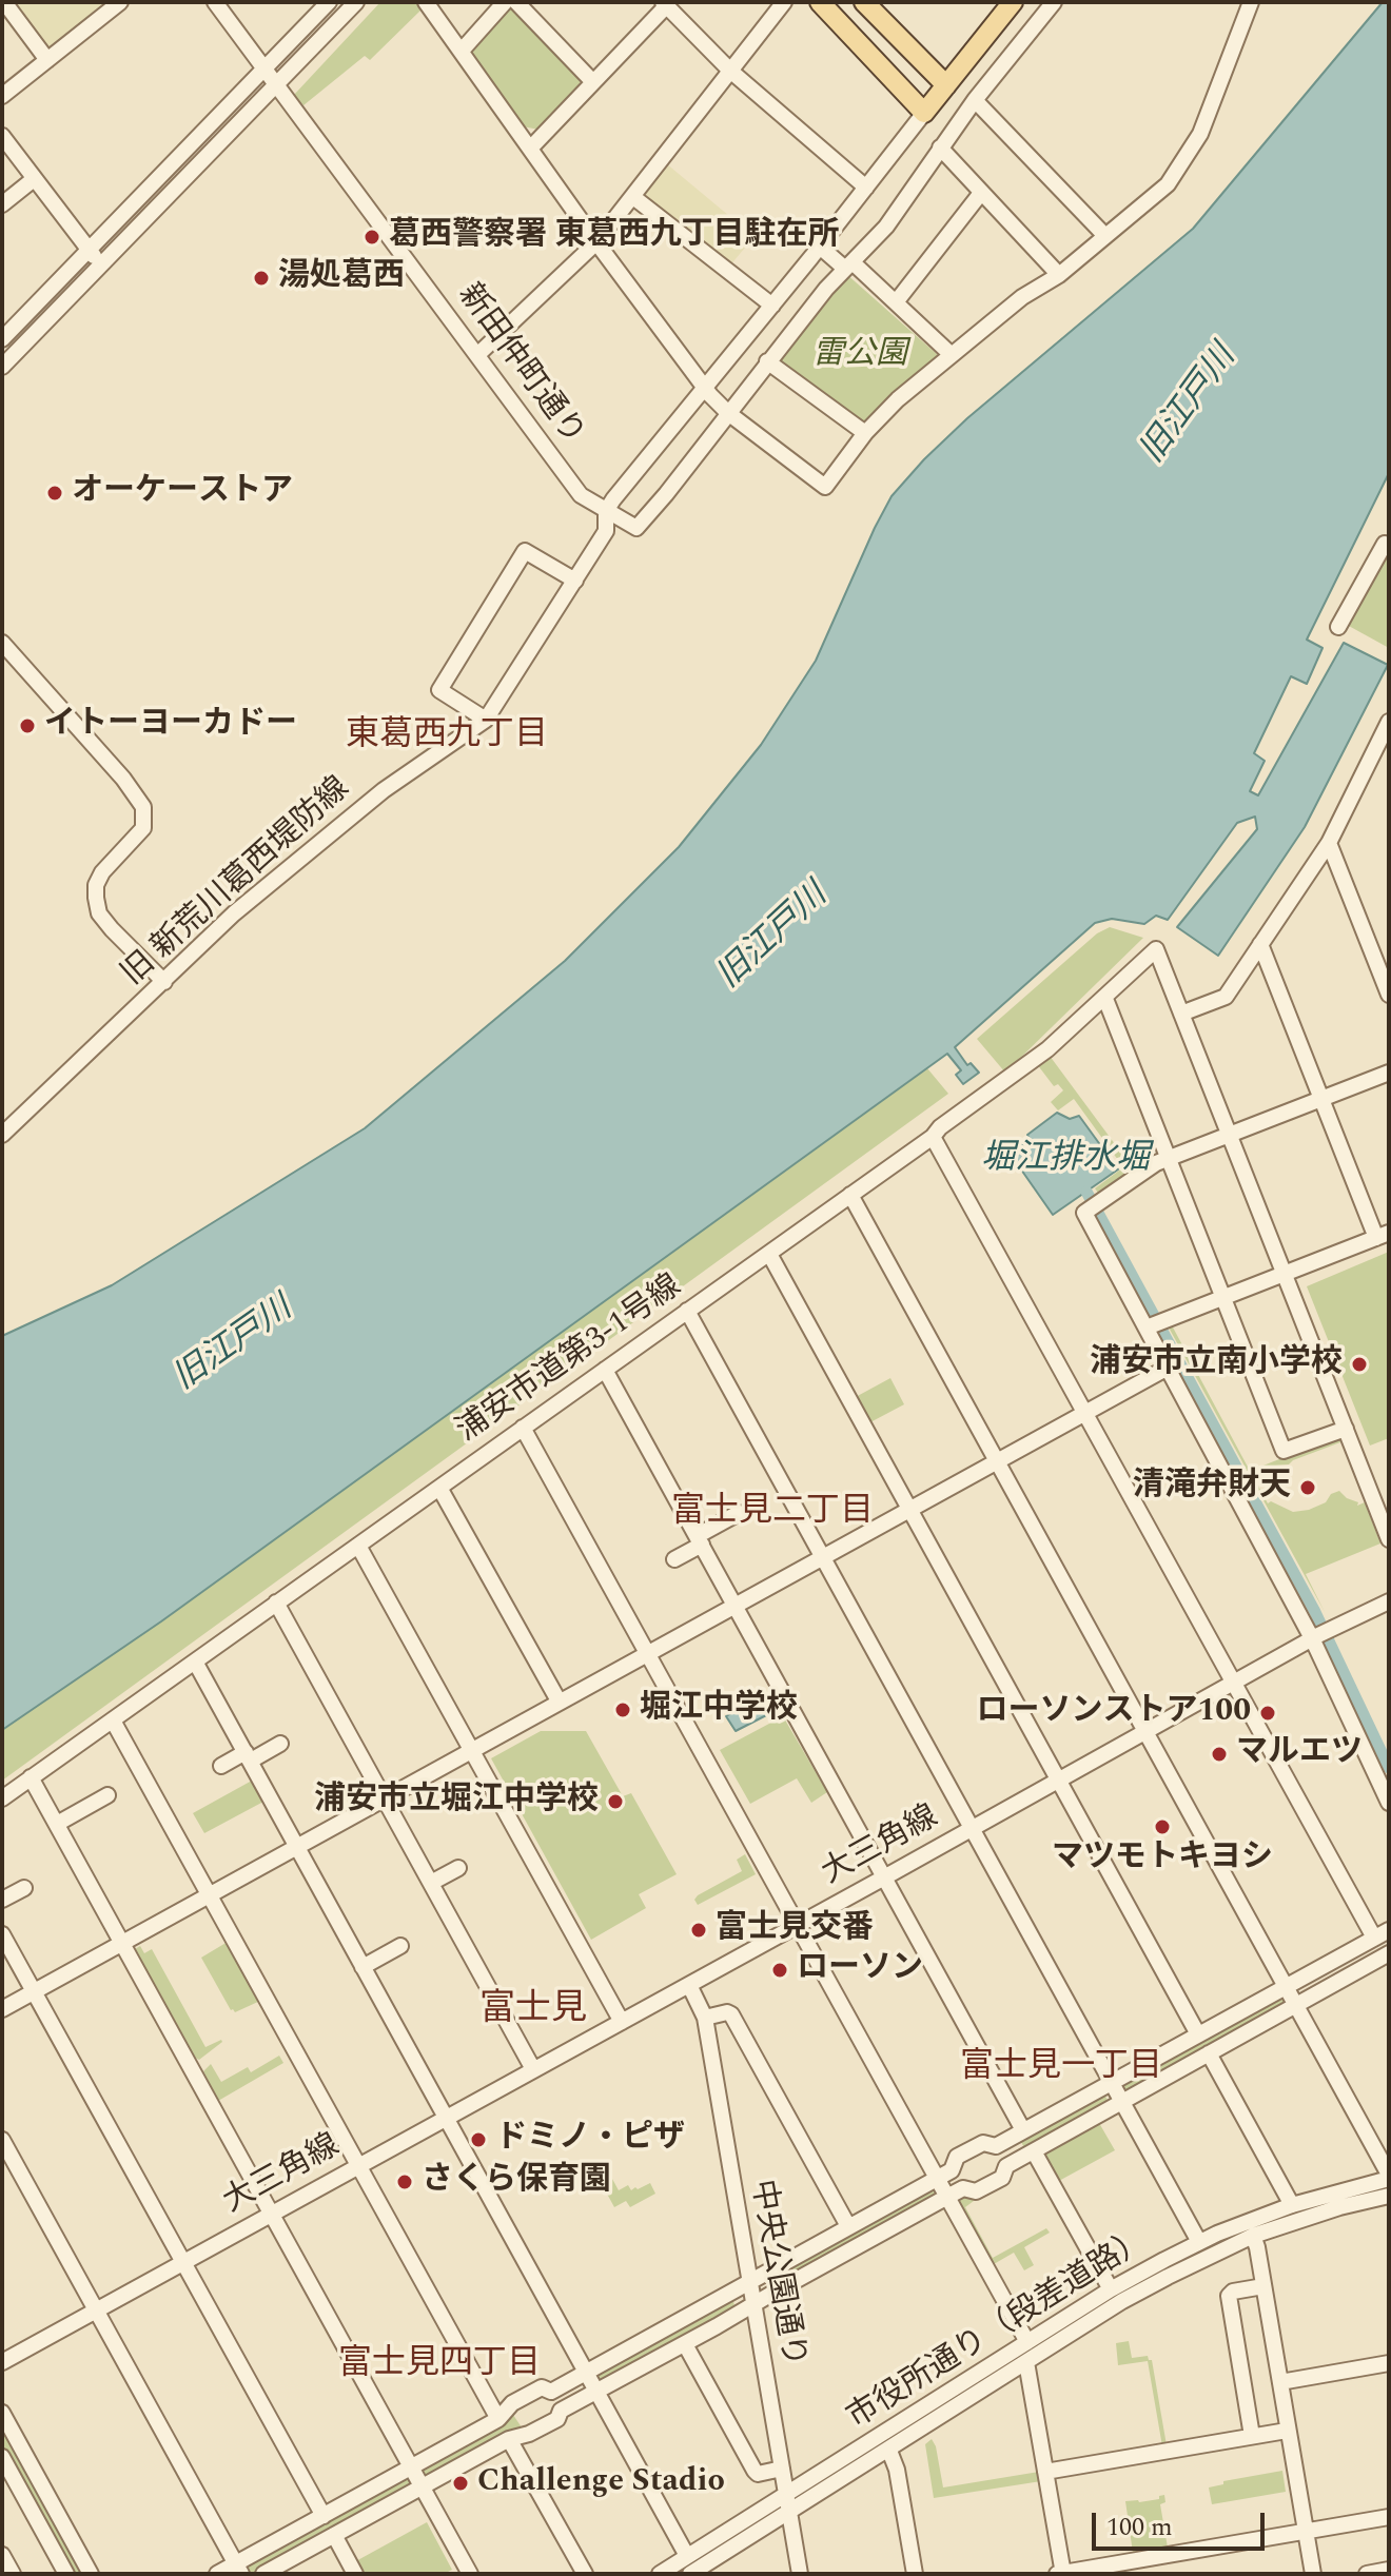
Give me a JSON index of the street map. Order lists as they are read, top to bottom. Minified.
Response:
{"streets":{"street":["新田仲町通り","旧 新荒川葛西堤防線","浦安市道第3-1号線","大三角線","中央公園通り","市役所通り（段差道路）"]},"crossings":[["新田仲町通り","旧 新荒川葛西堤防線"],["大三角線","中央公園通り"],["中央公園通り","市役所通り（段差道路）"]],"districts":["東葛西九丁目","富士見二丁目","富士見","富士見一丁目","富士見四丁目"],"water":["旧江戸川","堀江排水堀"],"parks":["雷公園"],"places":["葛西警察署 東葛西九丁目駐在所","湯処葛西","オーケーストア","イトーヨーカドー","浦安市立南小学校","清滝弁財天","堀江中学校","ローソンストア100","マルエツ","浦安市立堀江中学校","マツモトキヨシ","富士見交番","ローソン","ドミノ・ピザ","さくら保育園","Challenge Stadio"],"scale_bar":"100 m"}
